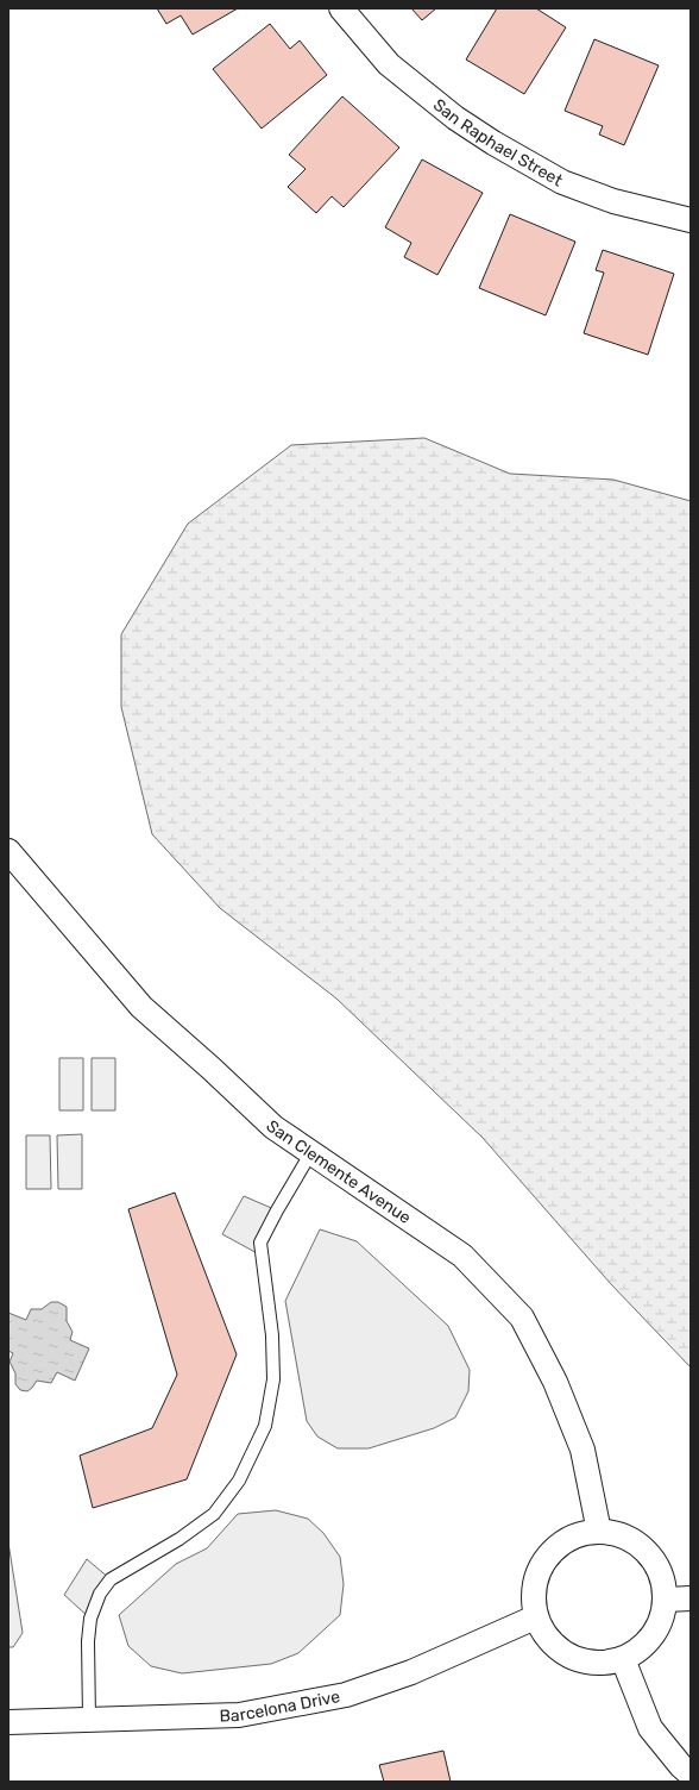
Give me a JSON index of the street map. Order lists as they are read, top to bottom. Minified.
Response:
{"streets":{"street":["San Raphael Street","San Clemente Avenue","Barcelona Drive"]},"crossings":[["San Clemente Avenue","Barcelona Drive"]]}
